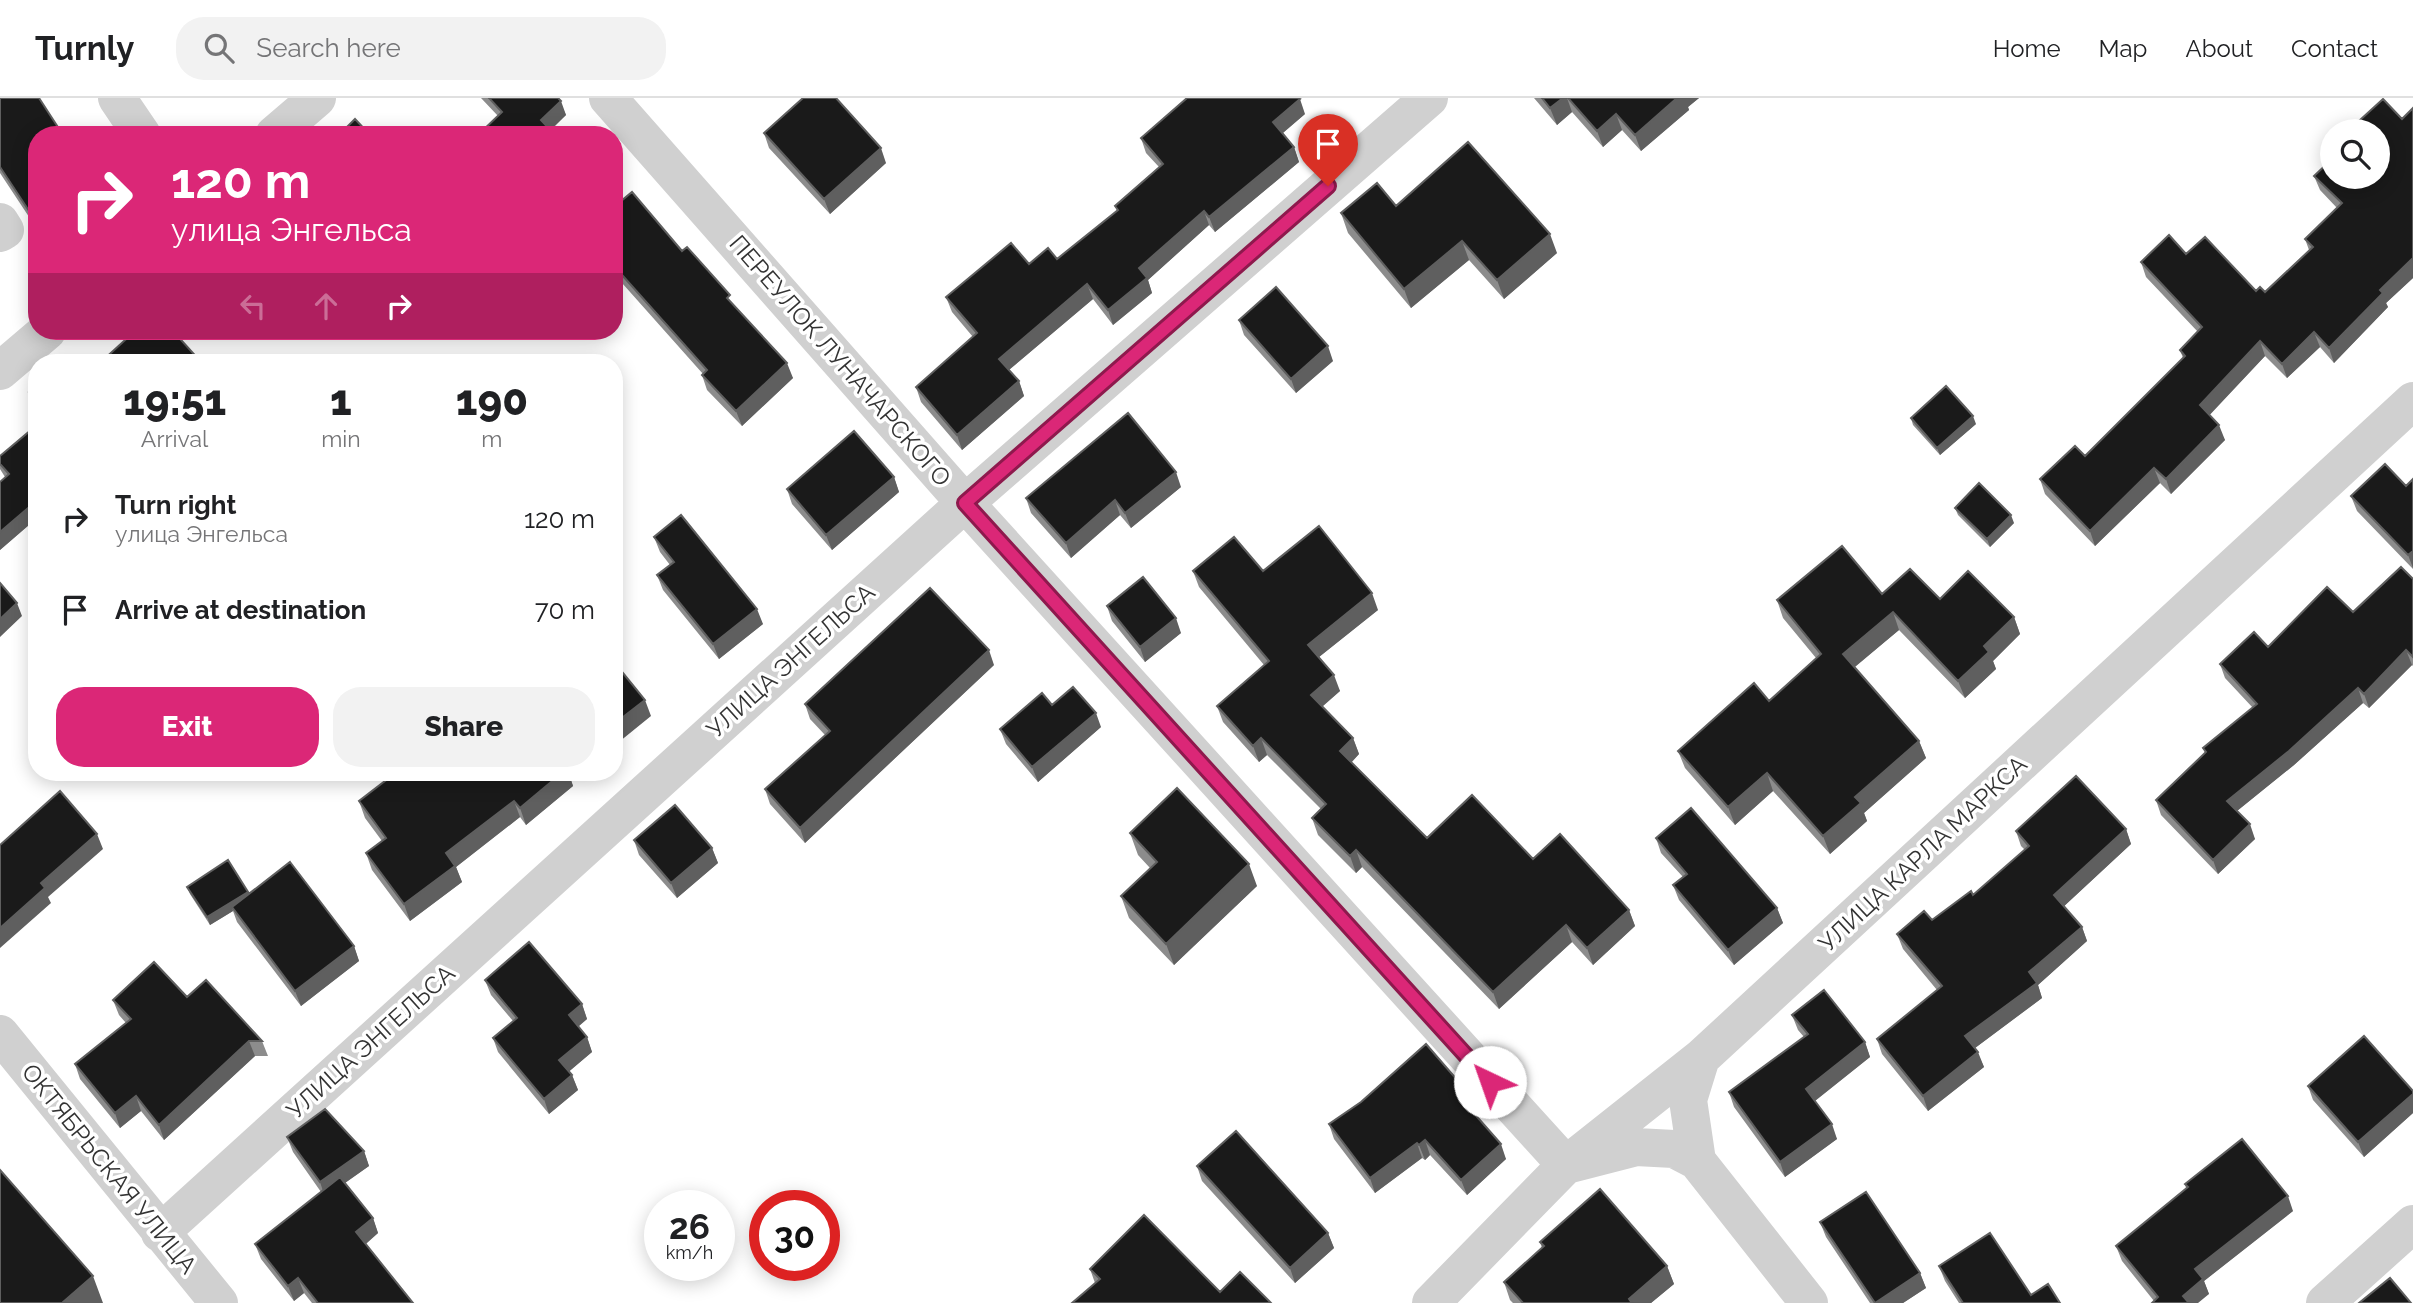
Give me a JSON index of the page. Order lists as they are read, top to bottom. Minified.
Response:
{"streets":{"street":["ПЕРЕУЛОК ЛУНАЧАРСКОГО","УЛИЦА ЭНГЕЛЬСА","УЛИЦА КАРЛА МАРКСА","ОКТЯБРЬСКАЯ УЛИЦА"]},"crossings":[["ПЕРЕУЛОК ЛУНАЧАРСКОГО","УЛИЦА ЭНГЕЛЬСА"],["ПЕРЕУЛОК ЛУНАЧАРСКОГО","УЛИЦА КАРЛА МАРКСА"],["УЛИЦА ЭНГЕЛЬСА","ОКТЯБРЬСКАЯ УЛИЦА"]],"page":{"header":"Turnly","search":"Search here","nav":["Home","Map","About","Contact"],"turn":["120 m","улица Энгельса"],"eta":["19:51","Arrival","1","min","190","m"],"list":[{"name":"Turn right","note":"улица Энгельса","value":"120 m"},{"name":"Arrive at destination","value":"70 m"}],"buttons":["Exit","Share"],"speed":"26 km/h","limit":"30"}}
